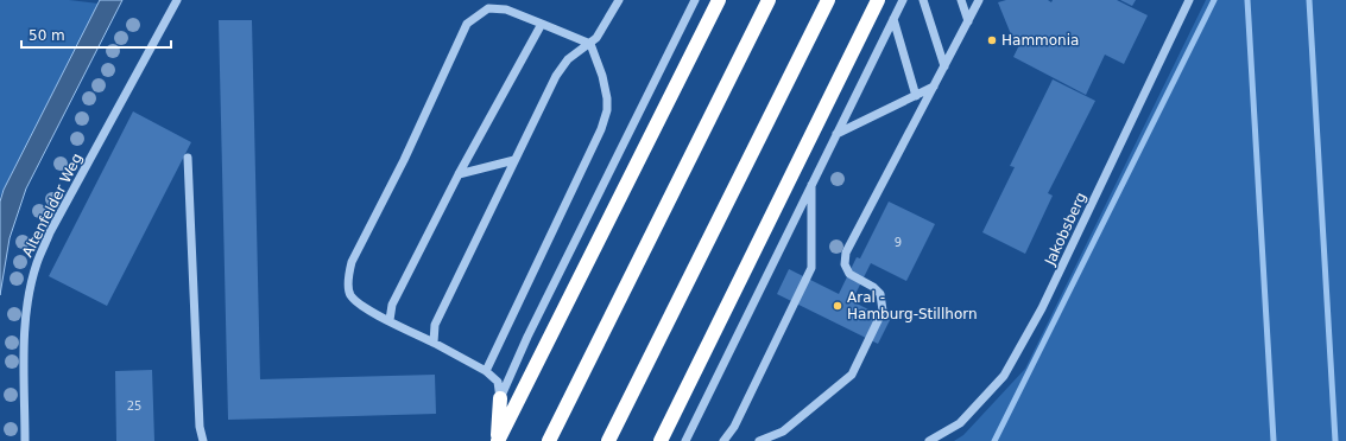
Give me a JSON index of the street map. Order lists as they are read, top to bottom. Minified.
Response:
{"streets":{"street":["Altenfelder Weg","Jakobsberg"]},"places":["Hammonia","Aral - Hamburg-Stillhorn"],"house_numbers":["9","25"],"scale_bar":"50 m"}
